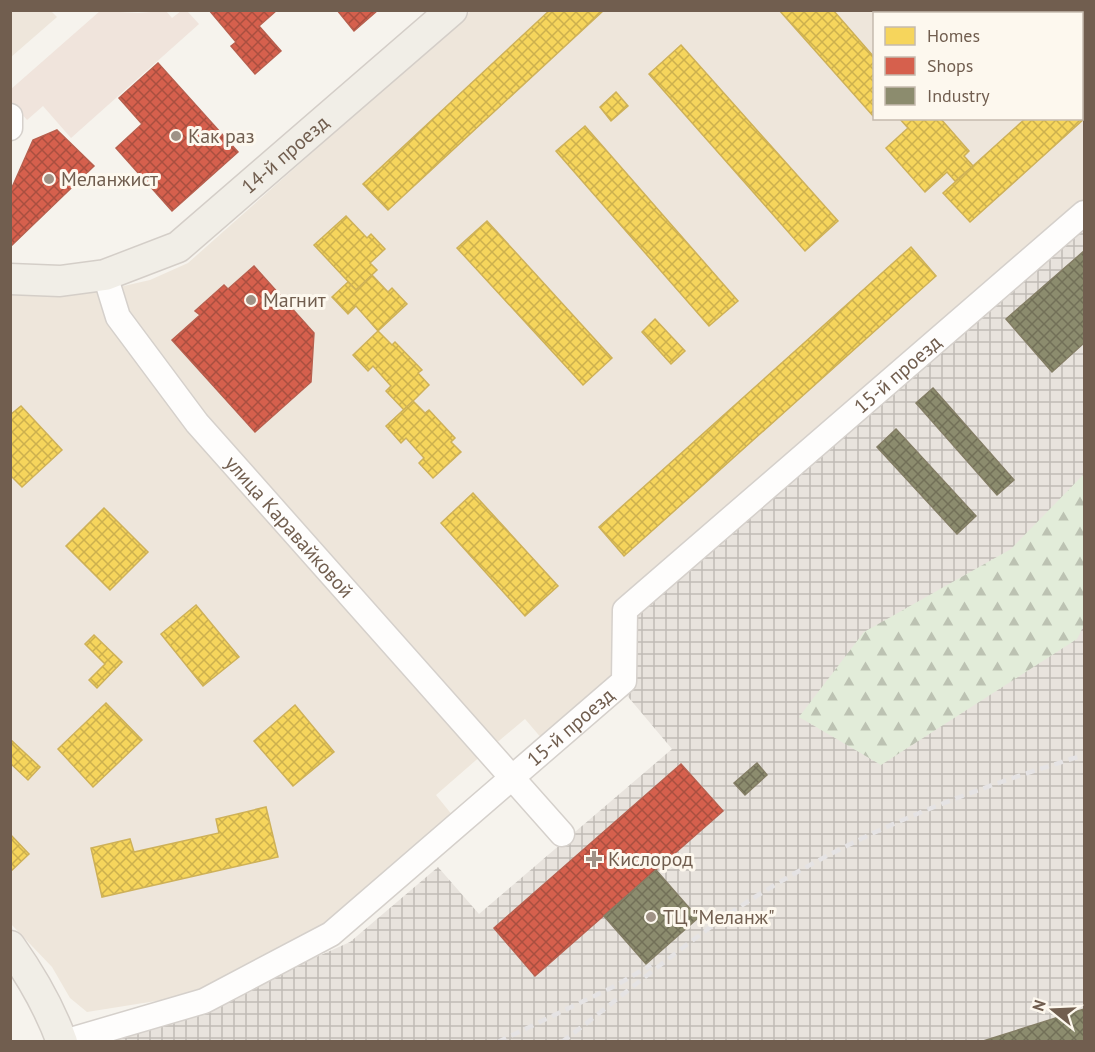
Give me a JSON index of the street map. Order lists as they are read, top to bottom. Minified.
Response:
{"streets":{"main road":["14-й проезд"],"street":["15-й проезд","улица Каравайковой"]},"crossings":[["14-й проезд","улица Каравайковой"],["15-й проезд","улица Каравайковой"]],"places":{"other":["Как раз","Меланжист","Магнит","ТЦ \"Меланж\""],"health":["Кислород"]},"legend":["Homes","Shops","Industry"],"north":"left"}
